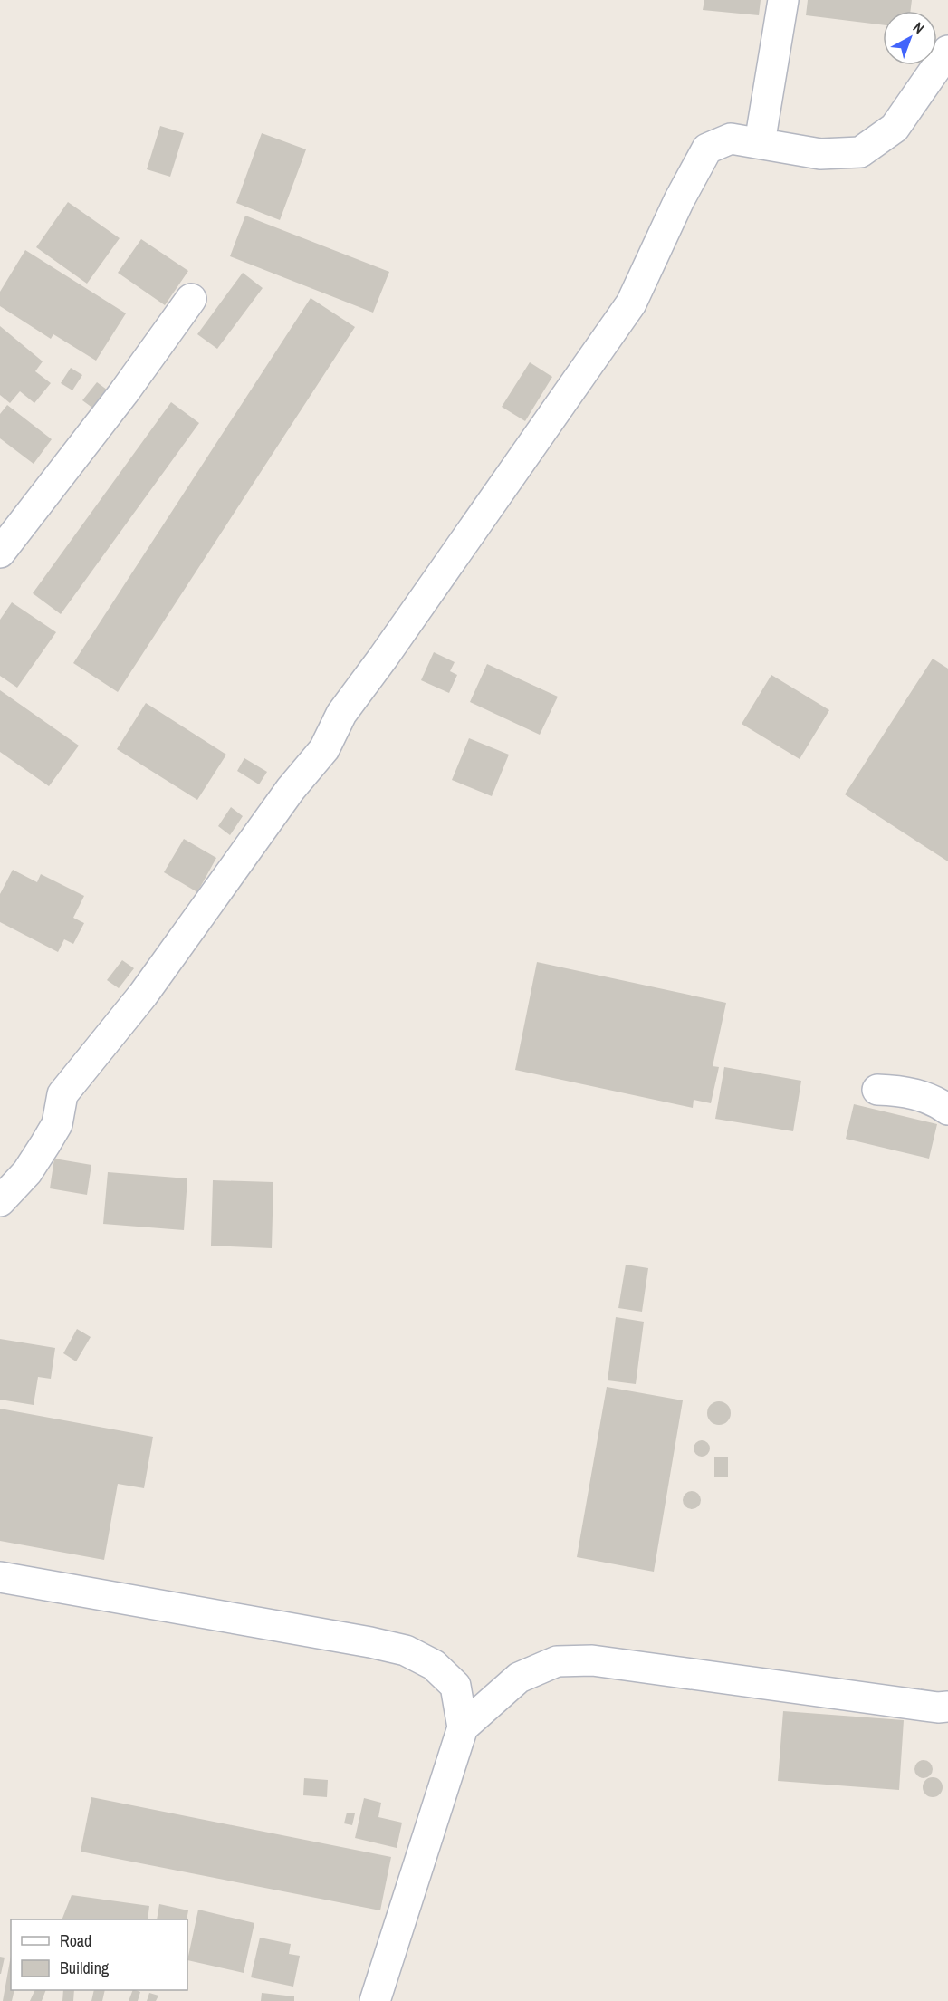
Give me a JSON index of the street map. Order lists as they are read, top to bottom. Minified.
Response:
{"legend":["Road","Building"],"north":"top right"}
